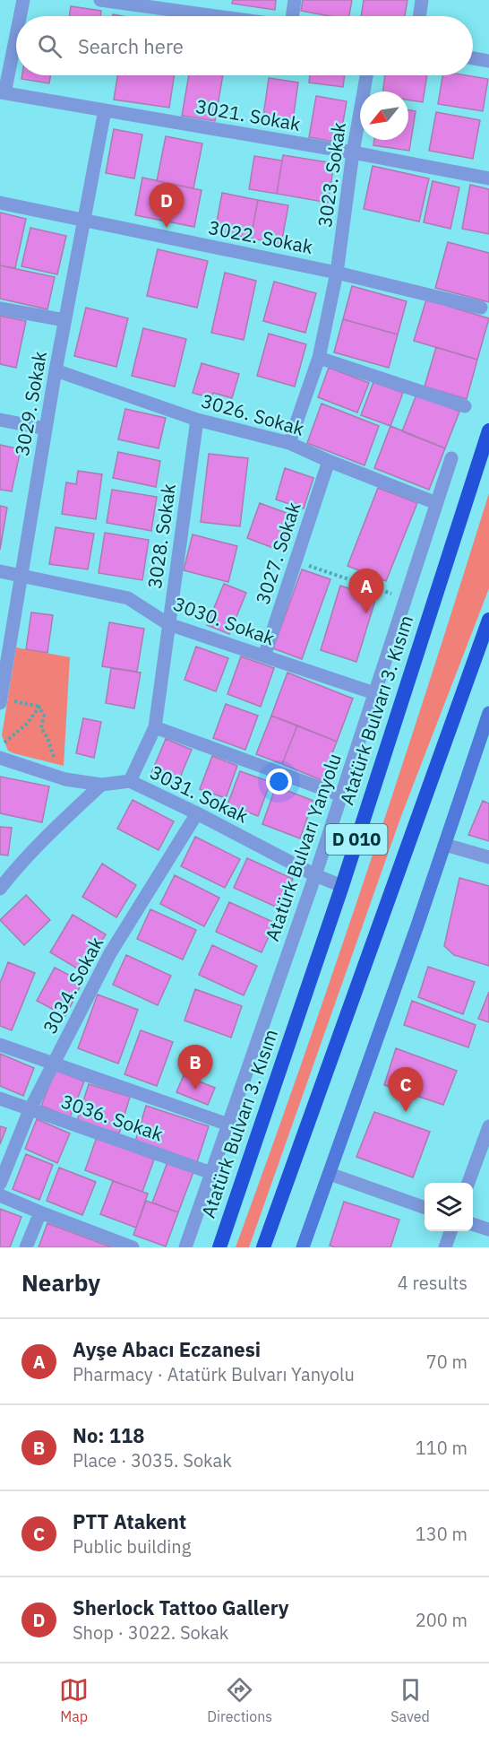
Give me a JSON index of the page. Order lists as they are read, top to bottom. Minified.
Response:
{"streets":{"highway":["Atatürk Bulvarı 3. Kısım","D 010"],"street":["3021. Sokak","3023. Sokak","3022. Sokak","3029. Sokak","3026. Sokak","3028. Sokak","3027. Sokak","3030. Sokak","3031. Sokak","Atatürk Bulvarı Yanyolu","3034. Sokak","3036. Sokak"]},"crossings":[["3021. Sokak","3023. Sokak"],["3021. Sokak","3029. Sokak"],["3023. Sokak","3022. Sokak"],["3023. Sokak","3026. Sokak"],["3022. Sokak","3029. Sokak"],["3029. Sokak","3026. Sokak"],["3029. Sokak","3030. Sokak"],["3026. Sokak","3028. Sokak"],["3026. Sokak","3027. Sokak"],["3026. Sokak","Atatürk Bulvarı Yanyolu"],["3028. Sokak","3030. Sokak"],["3028. Sokak","3031. Sokak"],["3027. Sokak","3030. Sokak"],["3030. Sokak","Atatürk Bulvarı Yanyolu"],["Atatürk Bulvarı 3. Kısım","3031. Sokak"],["3031. Sokak","Atatürk Bulvarı Yanyolu"],["3031. Sokak","3034. Sokak"],["Atatürk Bulvarı Yanyolu","3036. Sokak"],["3034. Sokak","3036. Sokak"]],"north":"bottom left","page":{"search":"Search here","pins":["D","A","B","C"],"heading":["Nearby","4 results"],"list":[{"mark":"A","name":"Ayşe Abacı Eczanesi","note":"Pharmacy · Atatürk Bulvarı Yanyolu","value":"70 m"},{"mark":"B","name":"No: 118","note":"Place · 3035. Sokak","value":"110 m"},{"mark":"C","name":"PTT Atakent","note":"Public building","value":"130 m"},{"mark":"D","name":"Sherlock Tattoo Gallery","note":"Shop · 3022. Sokak","value":"200 m"}],"nav":["Map","Directions","Saved"]}}
